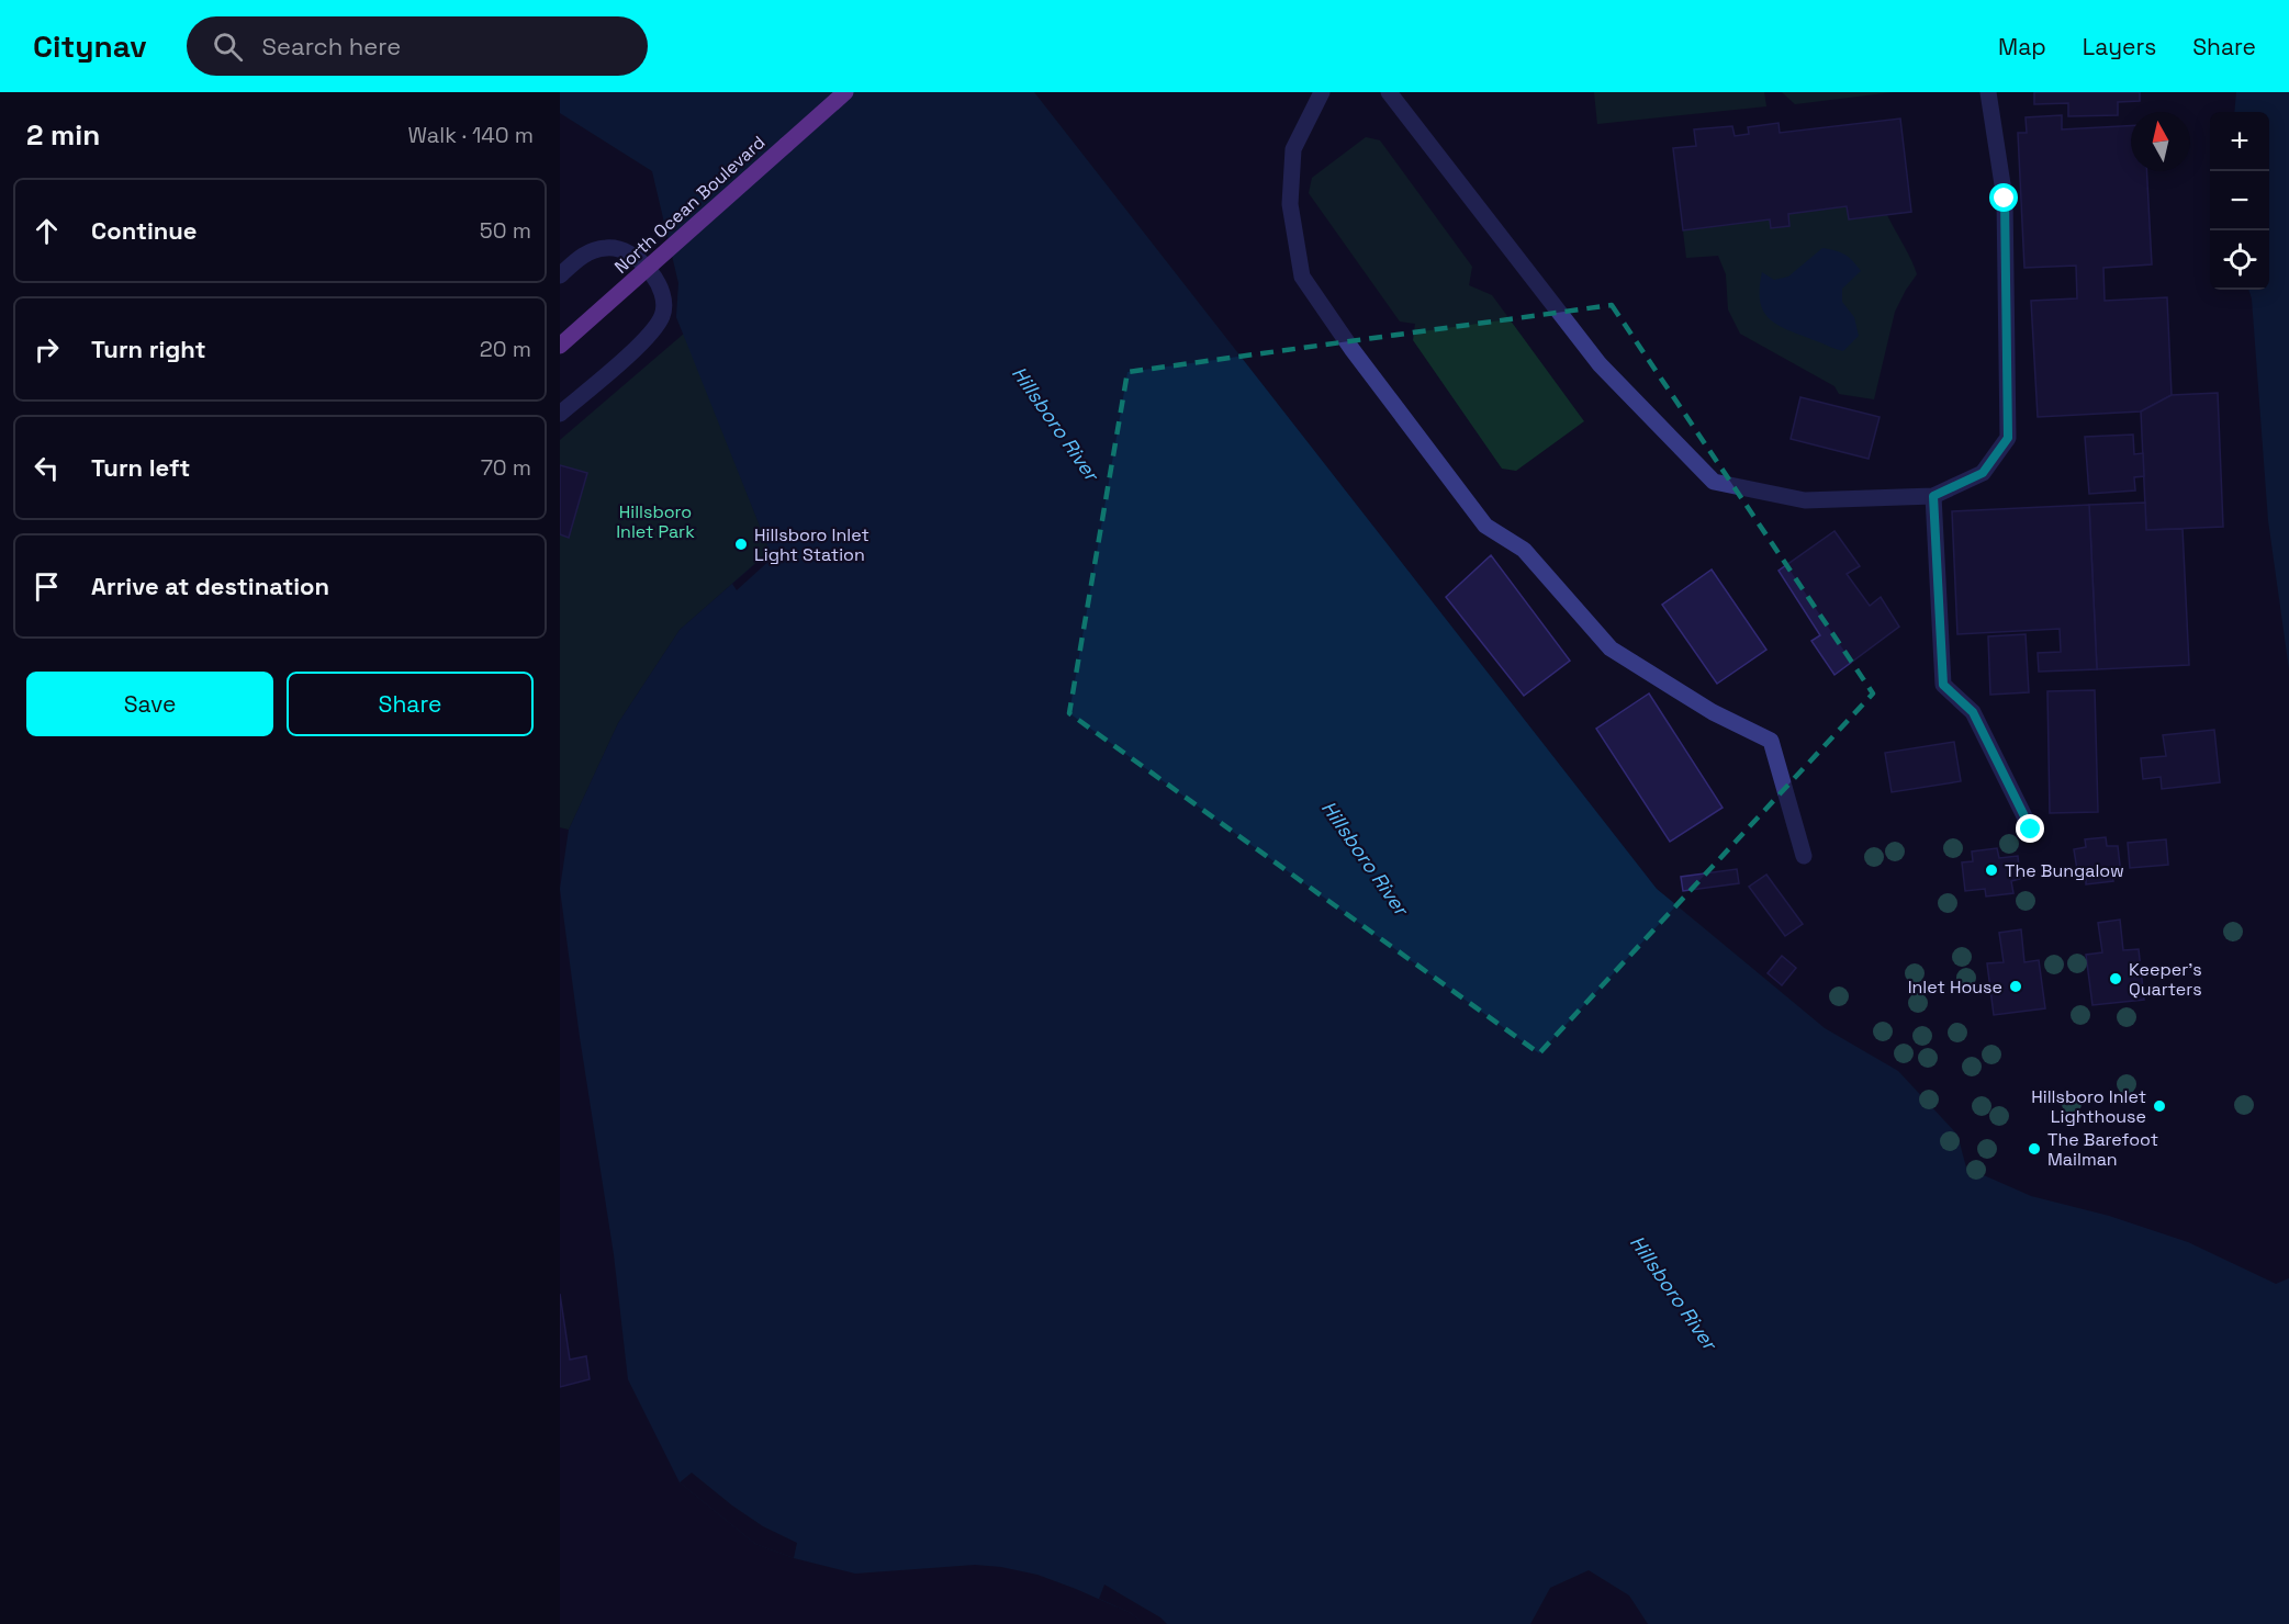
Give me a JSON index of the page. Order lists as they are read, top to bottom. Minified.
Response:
{"streets":{"main road":["North Ocean Boulevard"]},"water":["Hillsboro River"],"parks":["Hillsboro Inlet Park"],"places":["Hillsboro Inlet Light Station","The Bungalow","Keeper's Quarters","Inlet House","Hillsboro Inlet Lighthouse","The Barefoot Mailman"],"north":"top","page":{"header":"Citynav","search":"Search here","nav":["Map","Layers","Share"],"heading":["2 min","Walk · 140 m"],"map_buttons":["+","−"],"list":[["Continue","50 m"],["Turn right","20 m"],["Turn left","70 m"],"Arrive at destination"],"buttons":["Save","Share"]}}
